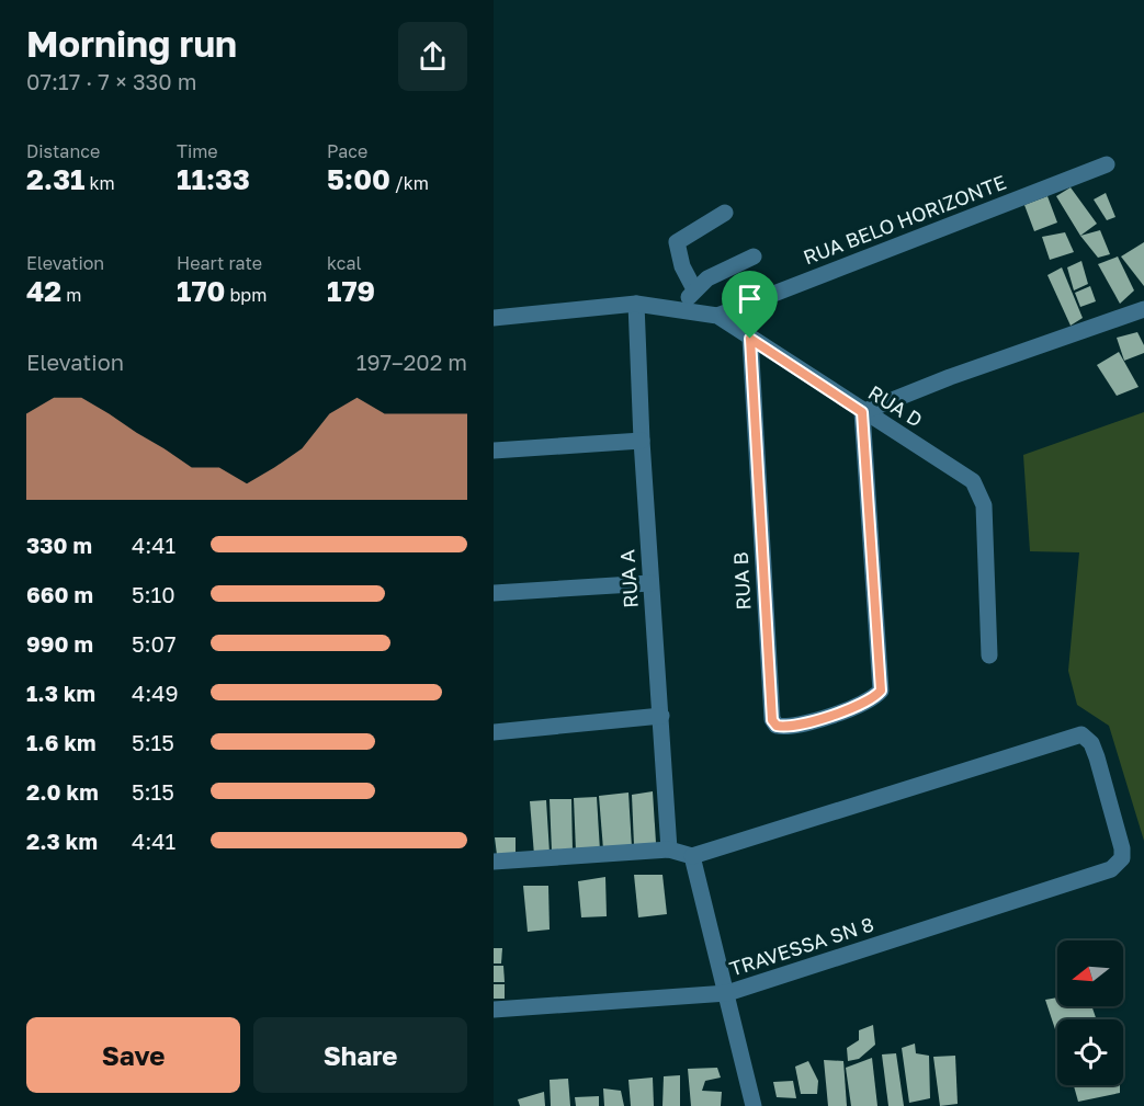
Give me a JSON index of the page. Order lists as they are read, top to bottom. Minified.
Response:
{"streets":{"street":["RUA BELO HORIZONTE","RUA D","RUA A","RUA B","TRAVESSA SN 8"]},"crossings":[["RUA BELO HORIZONTE","RUA D"],["RUA D","RUA A"],["RUA D","RUA B"]],"north":"left","page":{"heading":["Morning run","07:17 · 7 × 330 m"],"stats":[["Distance","2.31 km"],["Time","11:33"],["Pace","5:00 /km"],["Elevation","42 m"],["Heart rate","170 bpm"],["kcal","179"]],"chart":["Elevation","197–202 m"],"list":[{"name":"330 m","note":"4:41"},{"name":"660 m","note":"5:10"},{"name":"990 m","note":"5:07"},{"name":"1.3 km","note":"4:49"},{"name":"1.6 km","note":"5:15"},{"name":"2.0 km","note":"5:15"},{"name":"2.3 km","note":"4:41"}],"buttons":["Save","Share"]}}
